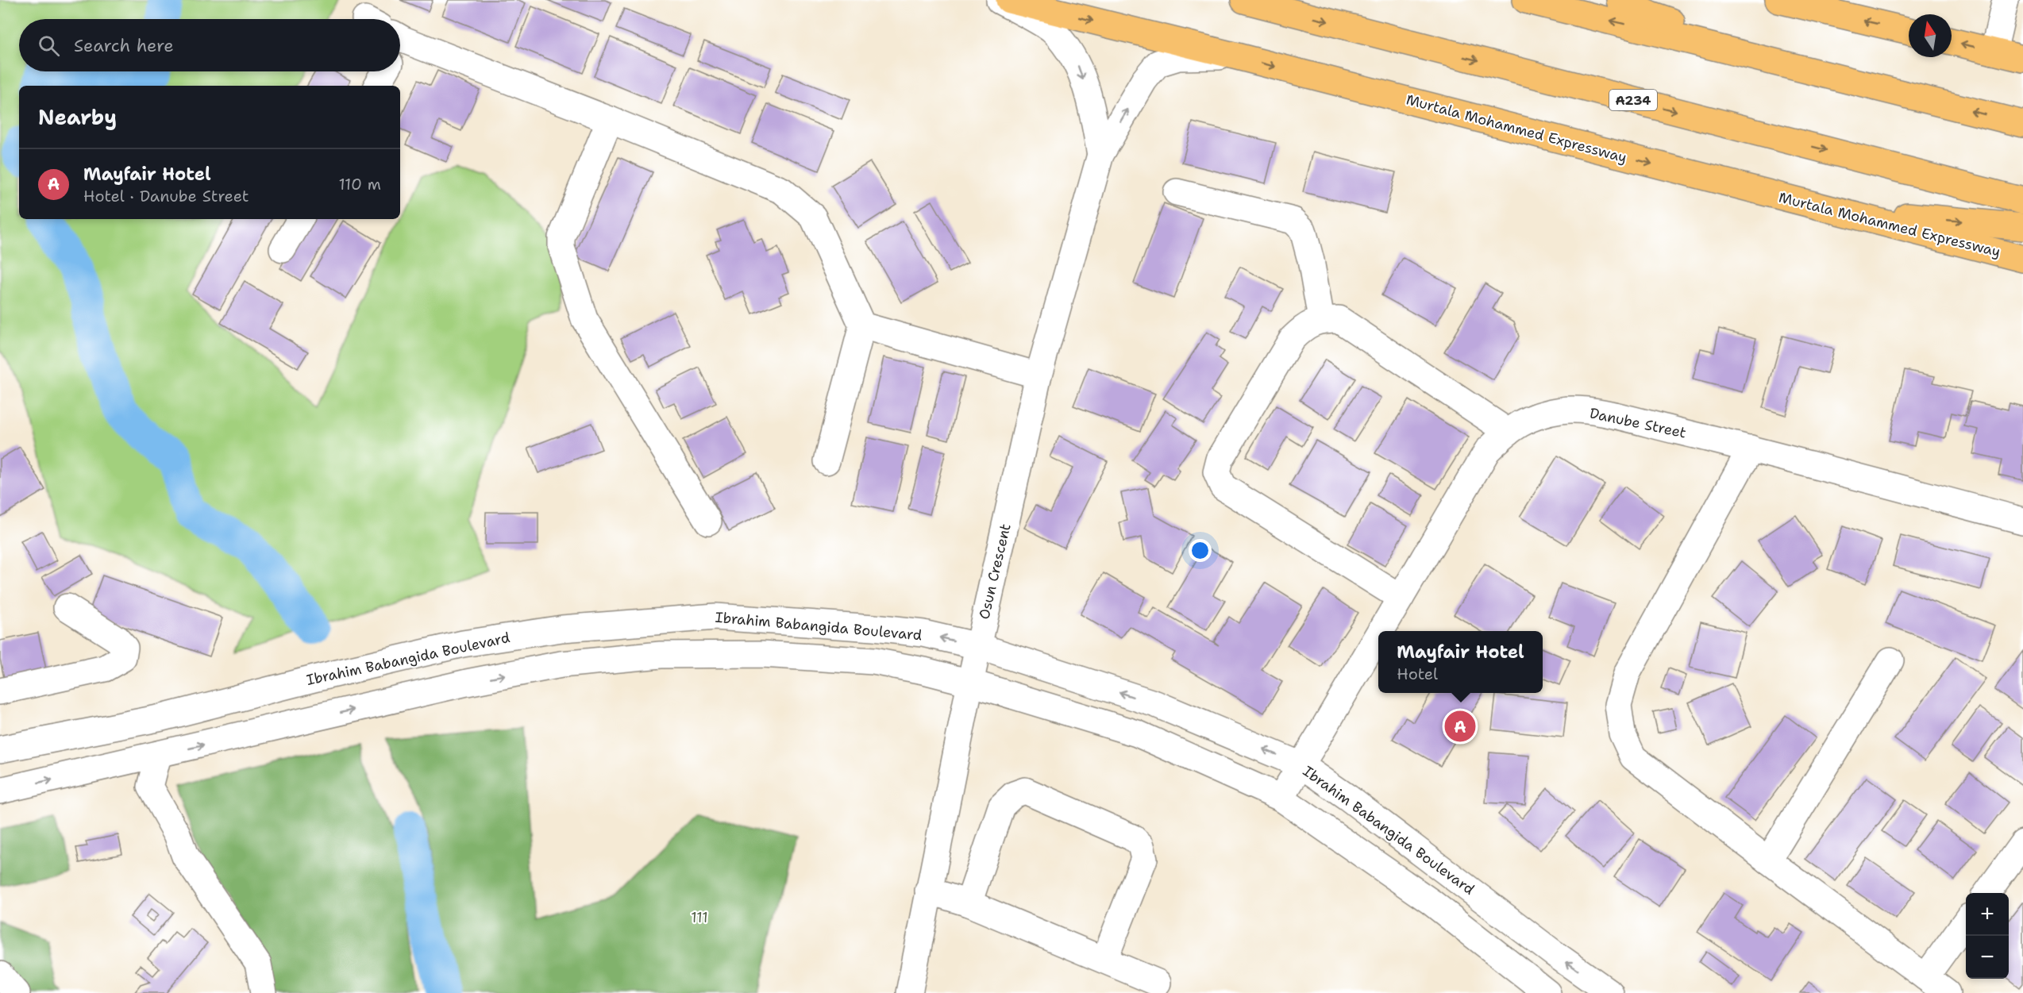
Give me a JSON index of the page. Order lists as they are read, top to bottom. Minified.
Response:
{"streets":{"highway":["A234","Murtala Mohammed Expressway"],"street":["Danube Street","Osun Crescent","Ibrahim Babangida Boulevard"]},"crossings":[["Danube Street","Ibrahim Babangida Boulevard"],["Osun Crescent","Ibrahim Babangida Boulevard"]],"parks":["111"],"north":"top","page":{"search":"Search here","heading":"Nearby","list":[{"mark":"A","name":"Mayfair Hotel","note":"Hotel · Danube Street","value":"110 m"}],"popup":["Mayfair Hotel","Hotel"],"pins":"A","map_buttons":["+","−"]}}
